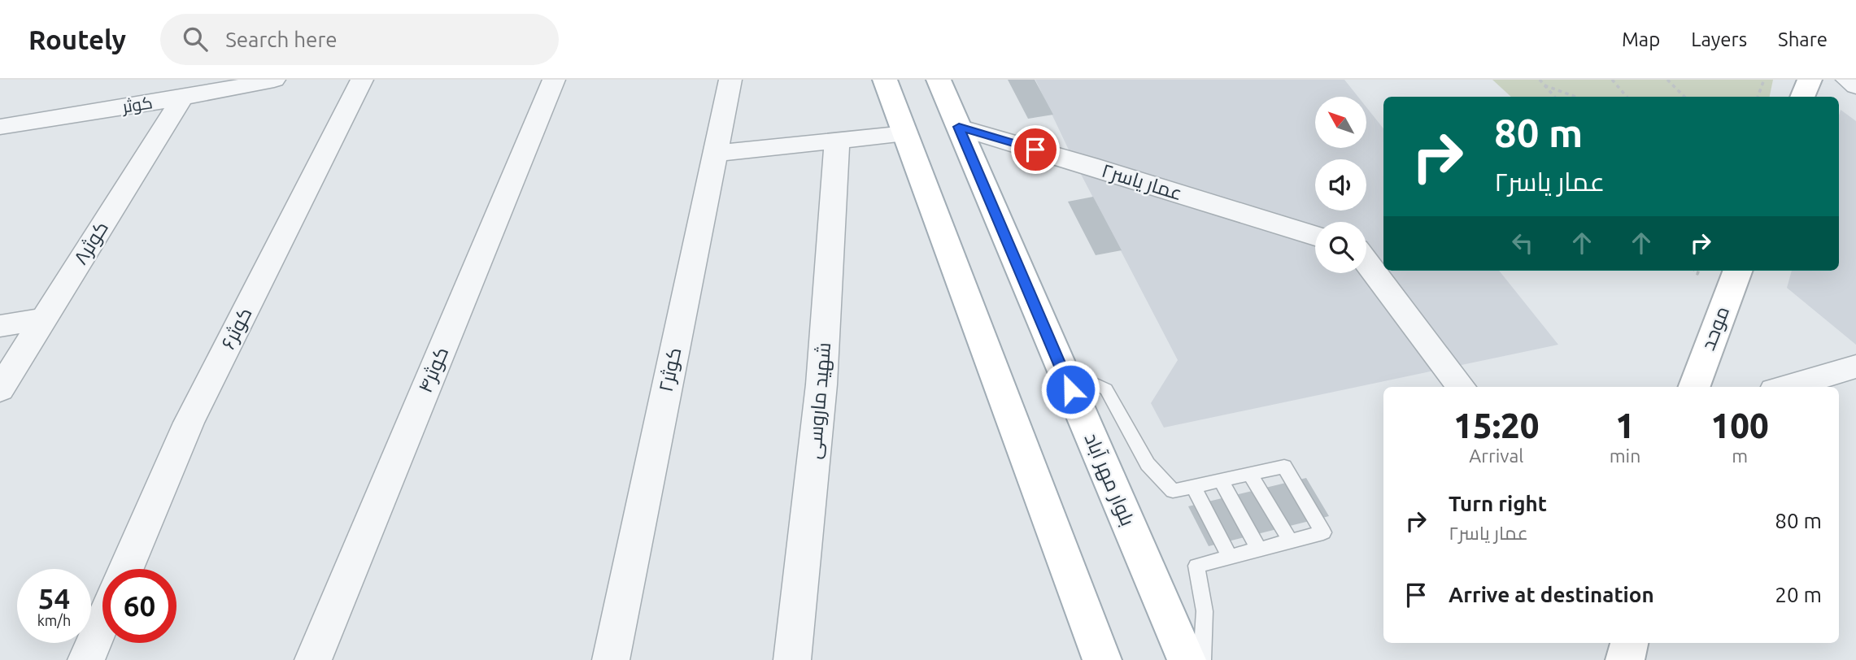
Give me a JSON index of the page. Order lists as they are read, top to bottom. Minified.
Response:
{"streets":{"main road":["موحد","بلوار مهر آباد"],"street":["کوثر","عمار یاسر۲","کوثر۸","کوثر۶","کوثر۴","کوثر۲","شهید ماروسی"]},"crossings":[["کوثر","کوثر۸"],["عمار یاسر۲","بلوار مهر آباد"]],"north":"top left","page":{"header":"Routely","search":"Search here","nav":["Map","Layers","Share"],"turn":["80 m","عمار یاسر۲"],"eta":["15:20","Arrival","1","min","100","m"],"list":[{"name":"Turn right","note":"عمار یاسر۲","value":"80 m"},{"name":"Arrive at destination","value":"20 m"}],"speed":"54 km/h","limit":"60"}}
